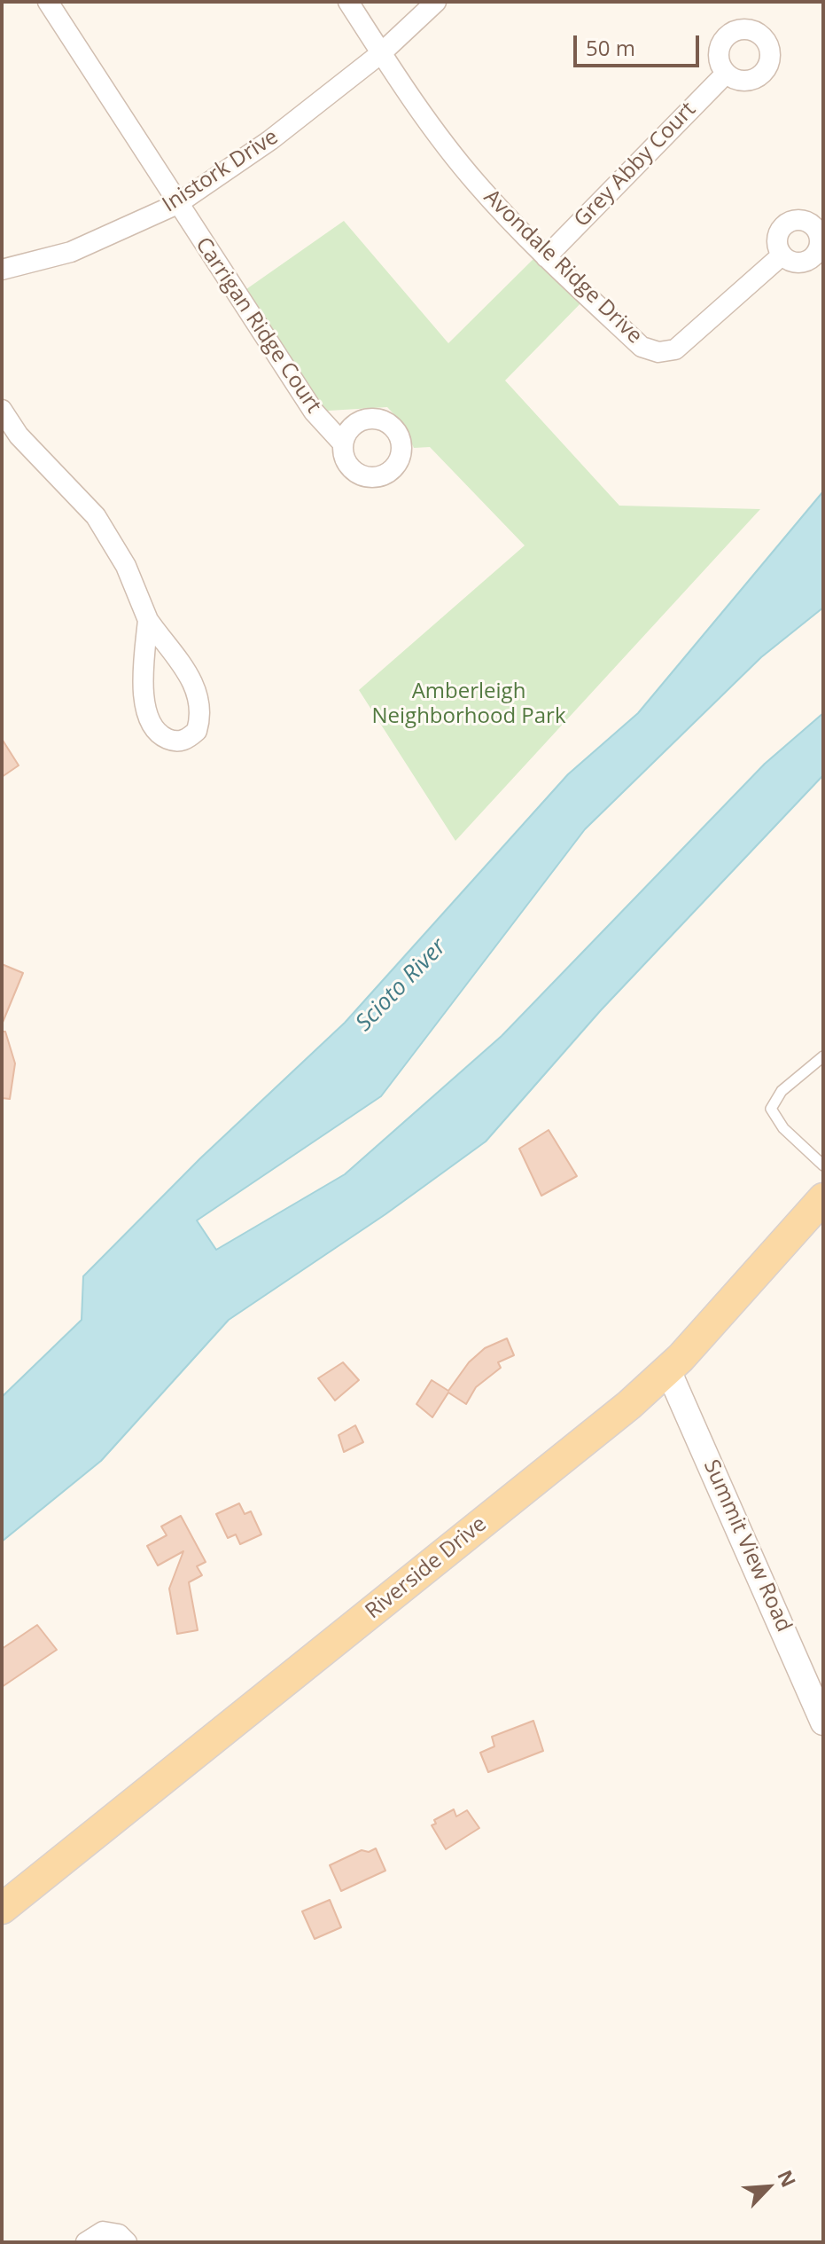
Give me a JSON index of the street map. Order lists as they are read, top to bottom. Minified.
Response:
{"streets":{"main road":["Riverside Drive"],"street":["Grey Abby Court","Inistork Drive","Avondale Ridge Drive","Carrigan Ridge Court","Summit View Road"]},"crossings":[["Grey Abby Court","Avondale Ridge Drive"],["Inistork Drive","Avondale Ridge Drive"],["Inistork Drive","Carrigan Ridge Court"],["Summit View Road","Riverside Drive"]],"water":["Scioto River"],"parks":["Amberleigh Neighborhood Park"],"scale_bar":"50 m","north":"top right"}
